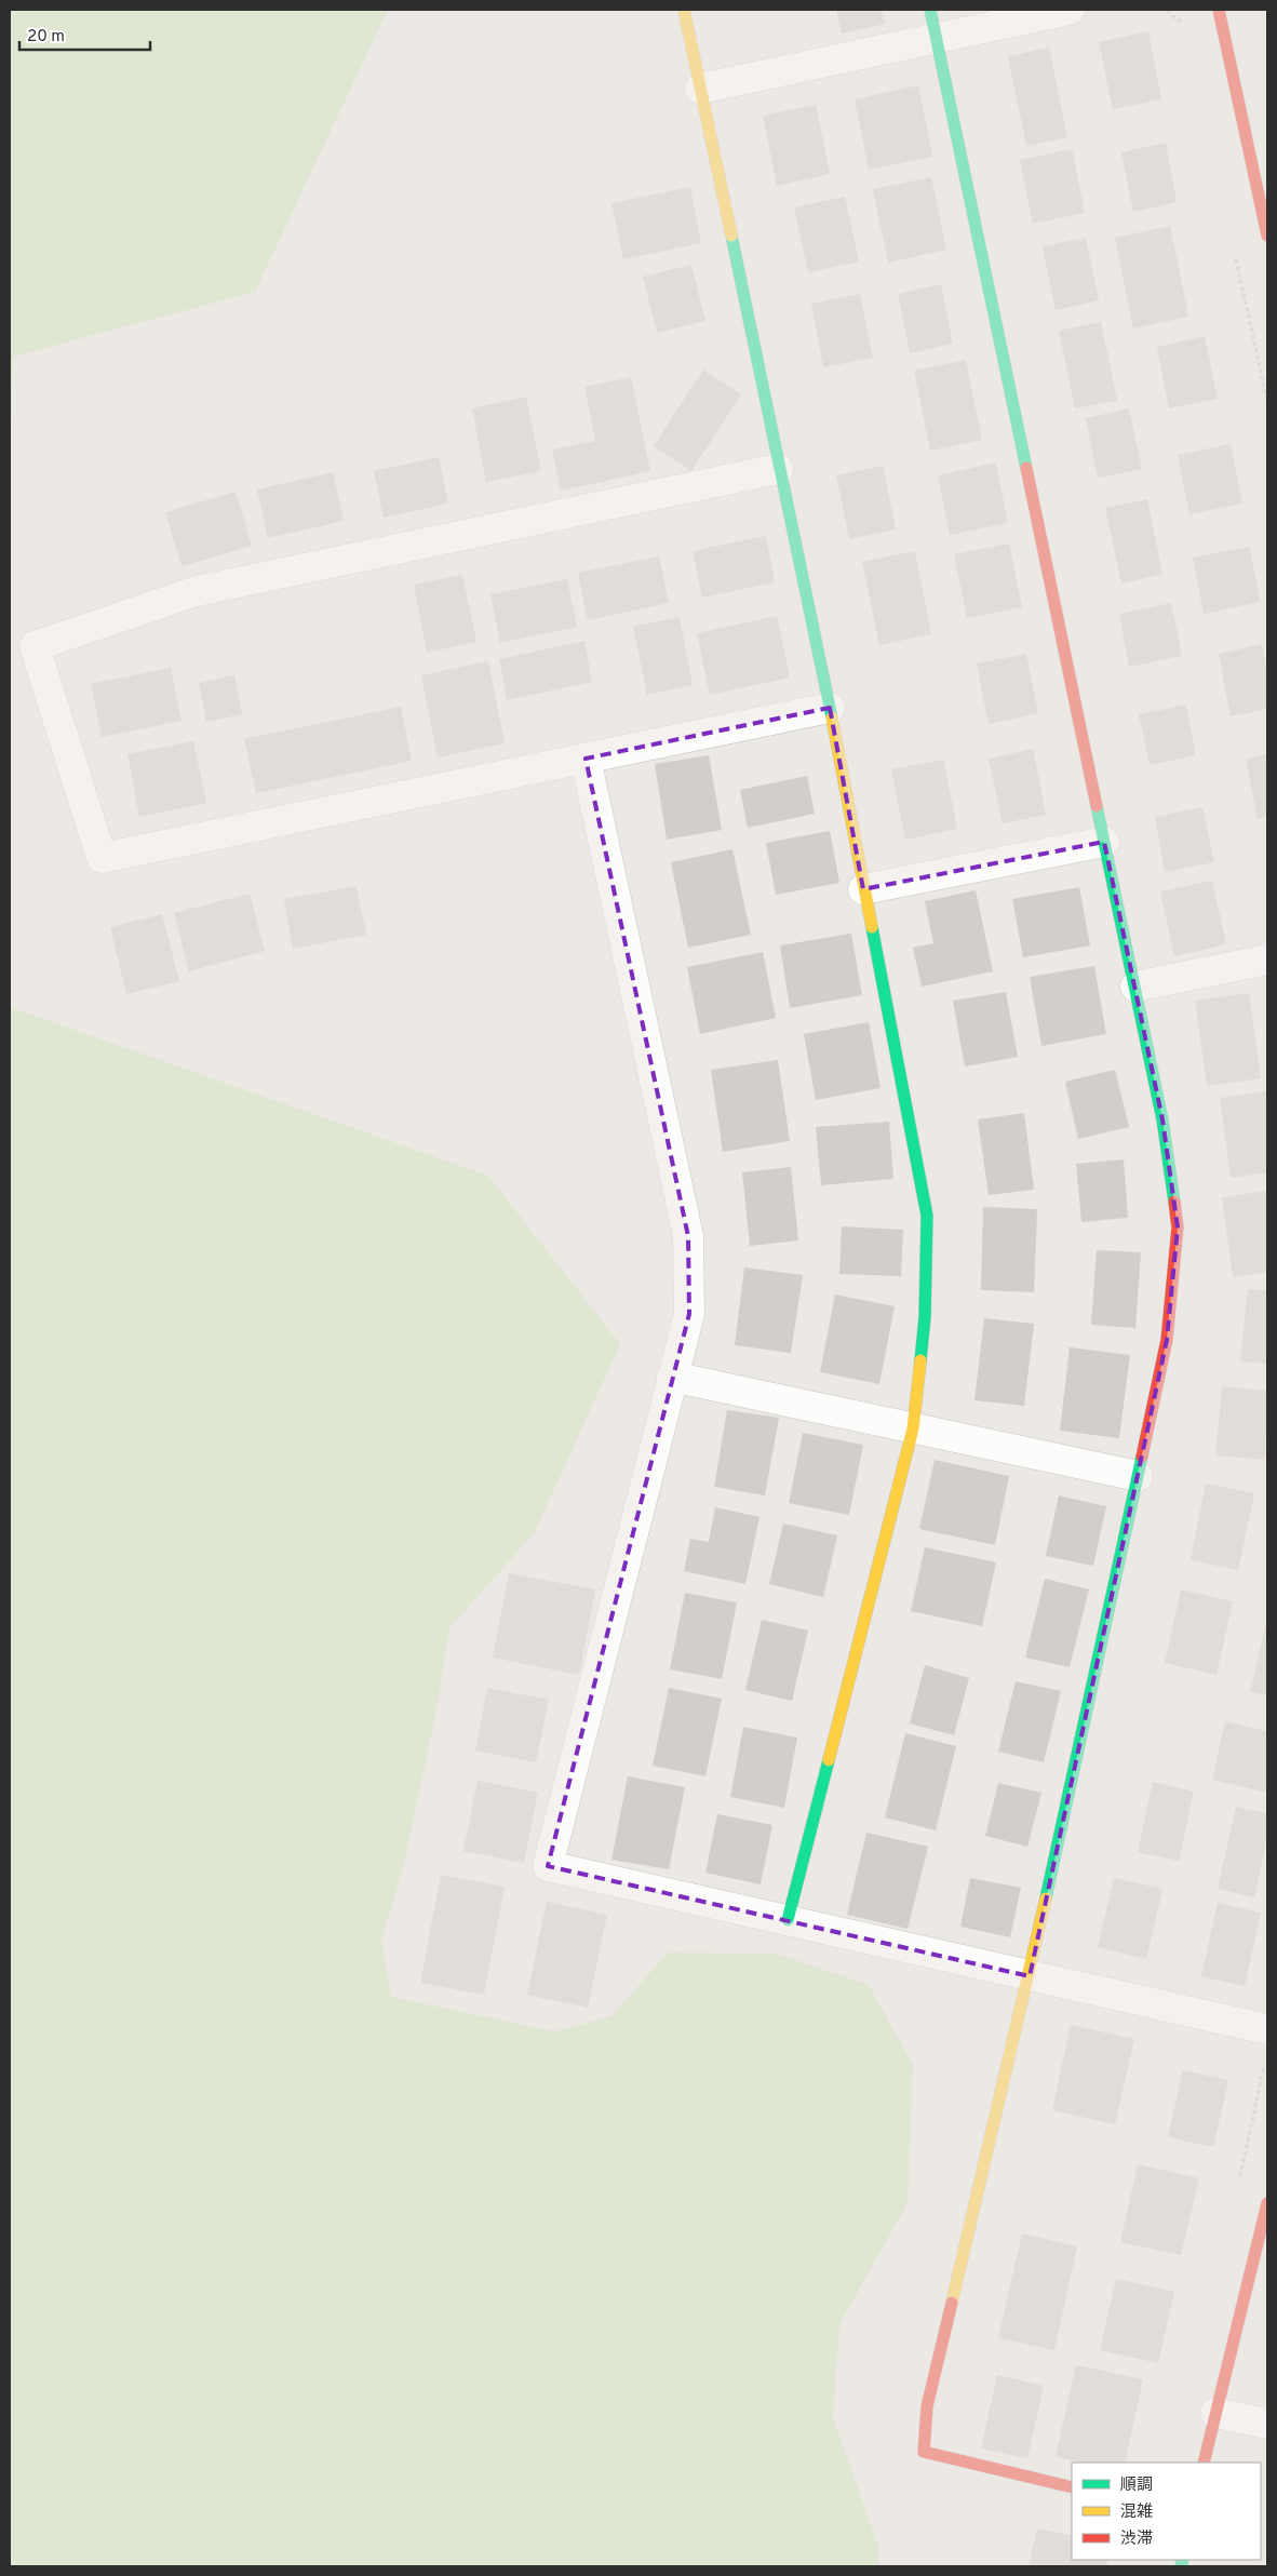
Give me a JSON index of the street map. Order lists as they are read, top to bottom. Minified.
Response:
{"legend":["順調","混雑","渋滞"],"scale_bar":"20 m"}
